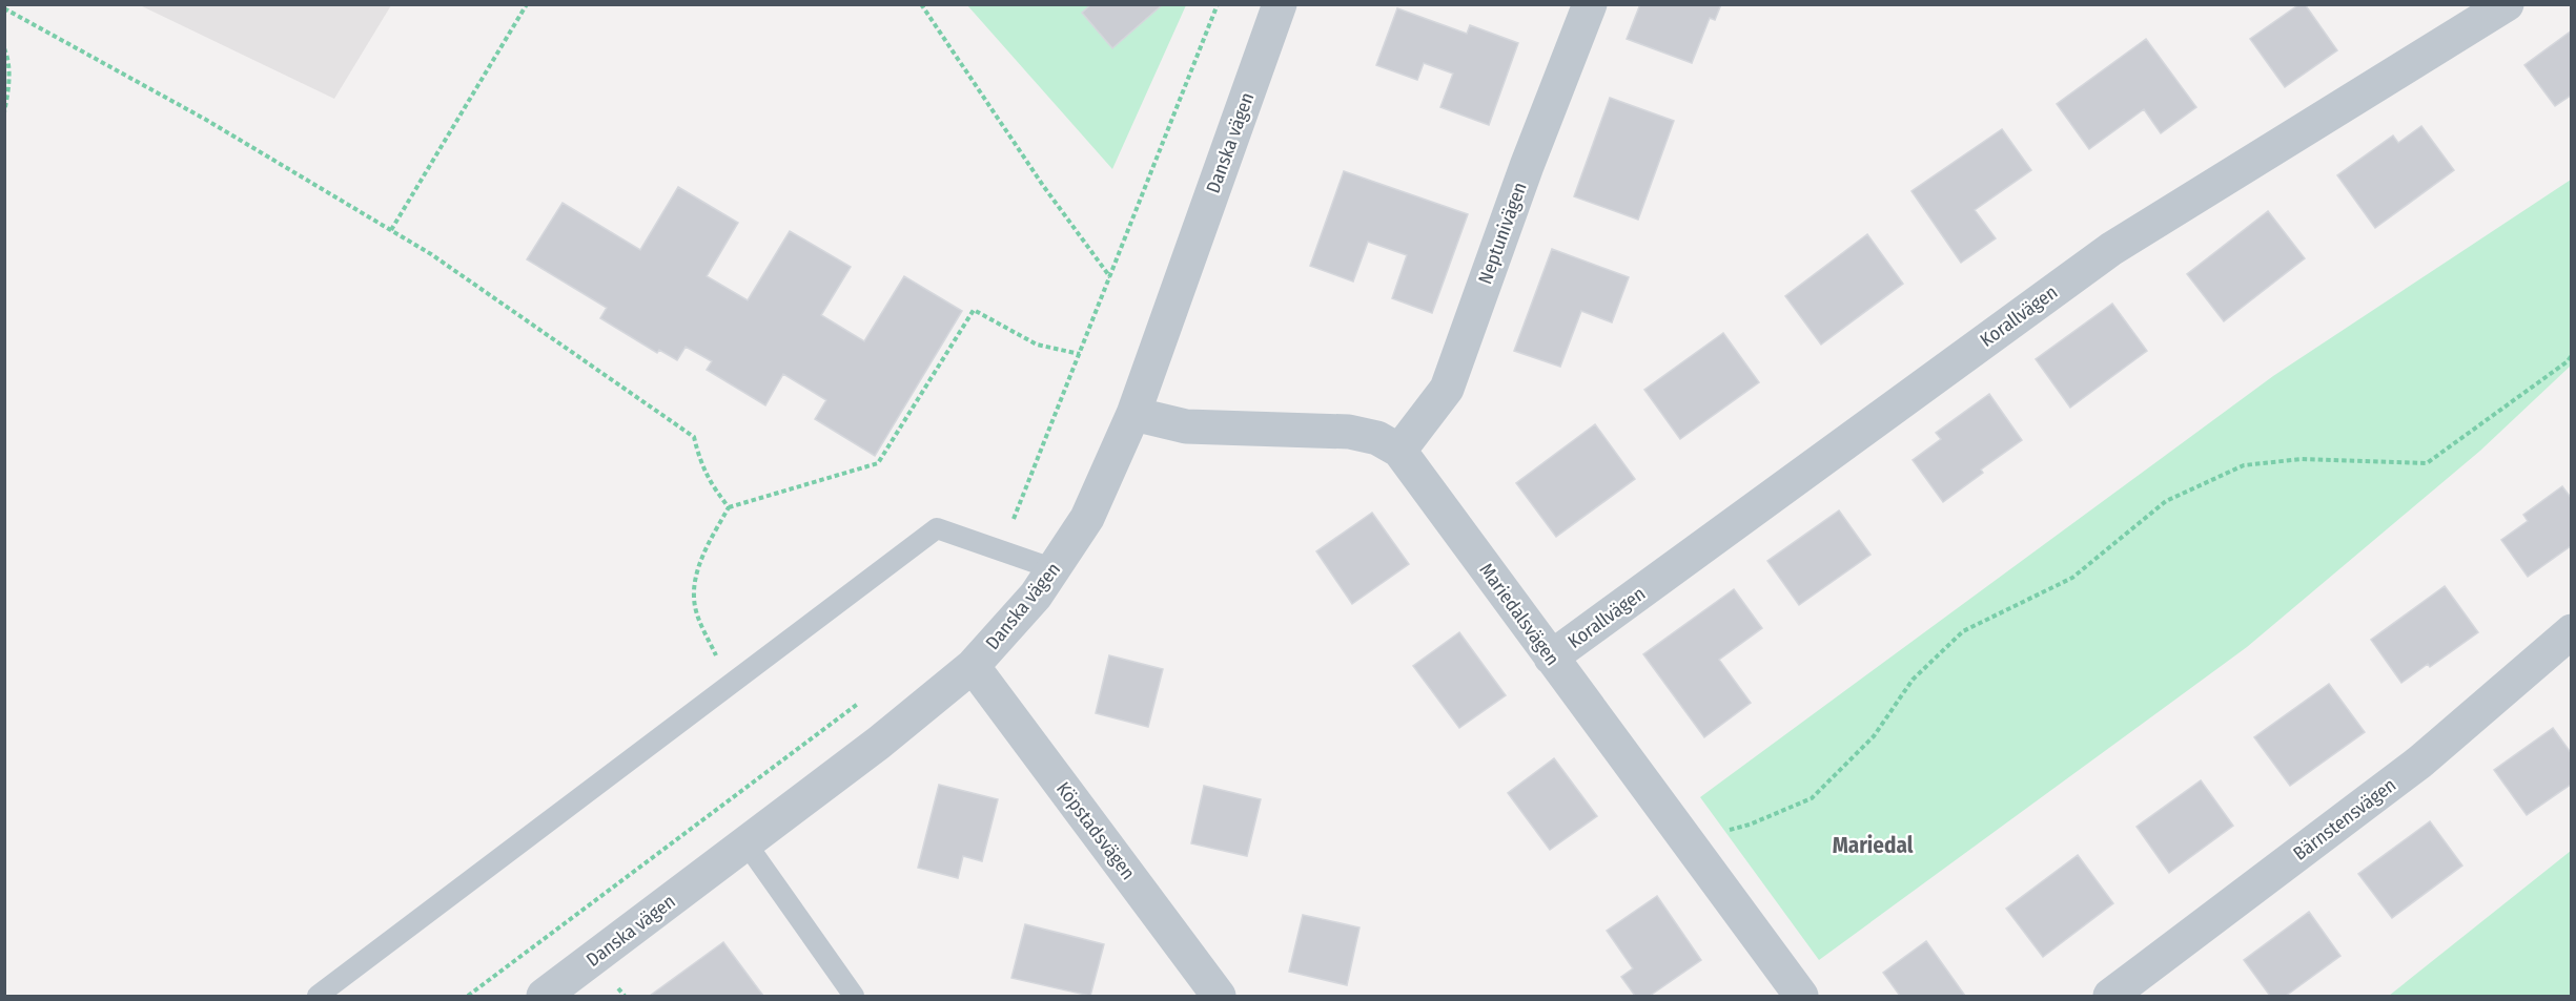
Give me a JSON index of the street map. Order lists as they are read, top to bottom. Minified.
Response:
{"streets":{"street":["Danska vägen","Neptunivägen","Korallvägen","Mariedalsvägen","Bärnstensvägen","Köpstadsvägen"]},"crossings":[["Danska vägen","Mariedalsvägen"],["Danska vägen","Köpstadsvägen"],["Neptunivägen","Mariedalsvägen"],["Korallvägen","Mariedalsvägen"]],"districts":["Mariedal"]}
